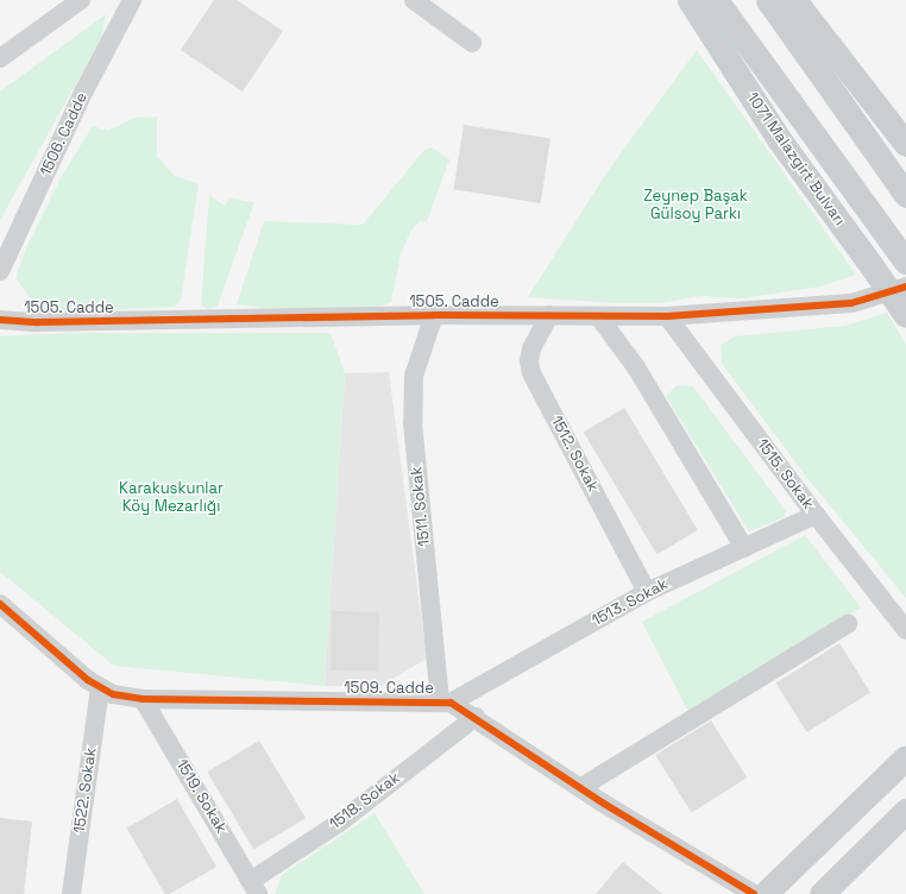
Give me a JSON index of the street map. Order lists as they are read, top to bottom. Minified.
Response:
{"streets":{"main road":["1071 Malazgirt Bulvarı"],"street":["1506. Cadde","1505. Cadde","1512. Sokak","1515. Sokak","1511. Sokak","1513. Sokak","1509. Cadde","1522. Sokak","1519. Sokak","1518. Sokak"]},"crossings":[["1505. Cadde","1512. Sokak"],["1505. Cadde","1515. Sokak"],["1505. Cadde","1511. Sokak"],["1512. Sokak","1513. Sokak"],["1515. Sokak","1513. Sokak"],["1511. Sokak","1513. Sokak"],["1511. Sokak","1509. Cadde"],["1513. Sokak","1509. Cadde"],["1509. Cadde","1522. Sokak"],["1509. Cadde","1519. Sokak"],["1509. Cadde","1518. Sokak"],["1519. Sokak","1518. Sokak"]],"parks":["Zeynep Başak Gülsoy Parkı","Karakuskunlar Köy Mezarlığı"]}
